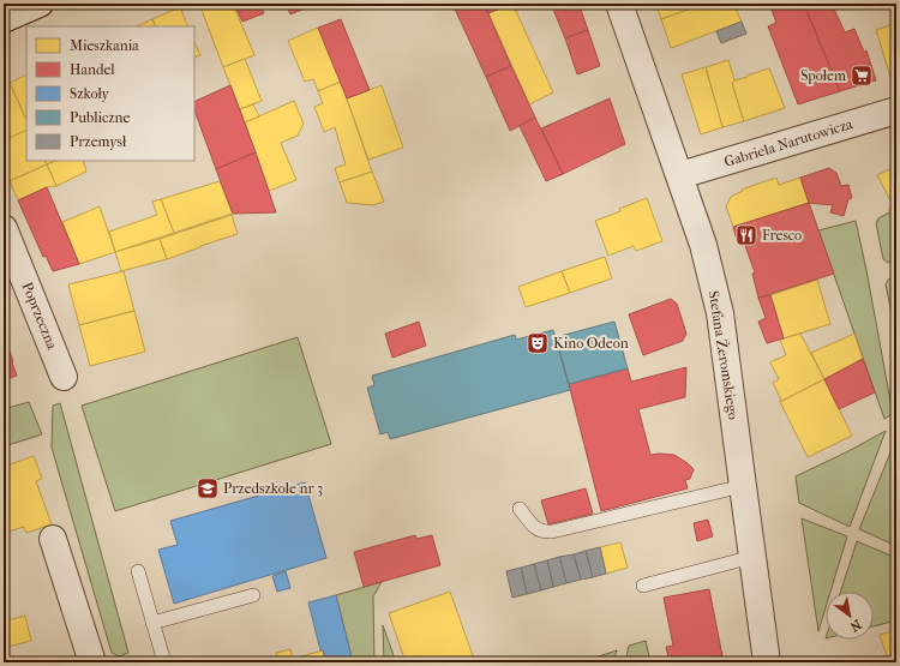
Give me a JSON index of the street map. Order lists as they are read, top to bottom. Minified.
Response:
{"streets":{"street":["Gabriela Narutowicza","Poprzeczna","Stefana Żeromskiego"]},"crossings":[["Gabriela Narutowicza","Stefana Żeromskiego"]],"places":{"supermarket":["Społem"],"restaurant":["Fresco"],"theatre":["Kino Odeon"],"school or university":["Przedszkole nr 3"]},"legend":["Mieszkania","Handel","Szkoły","Publiczne","Przemysł"],"north":"bottom right"}
